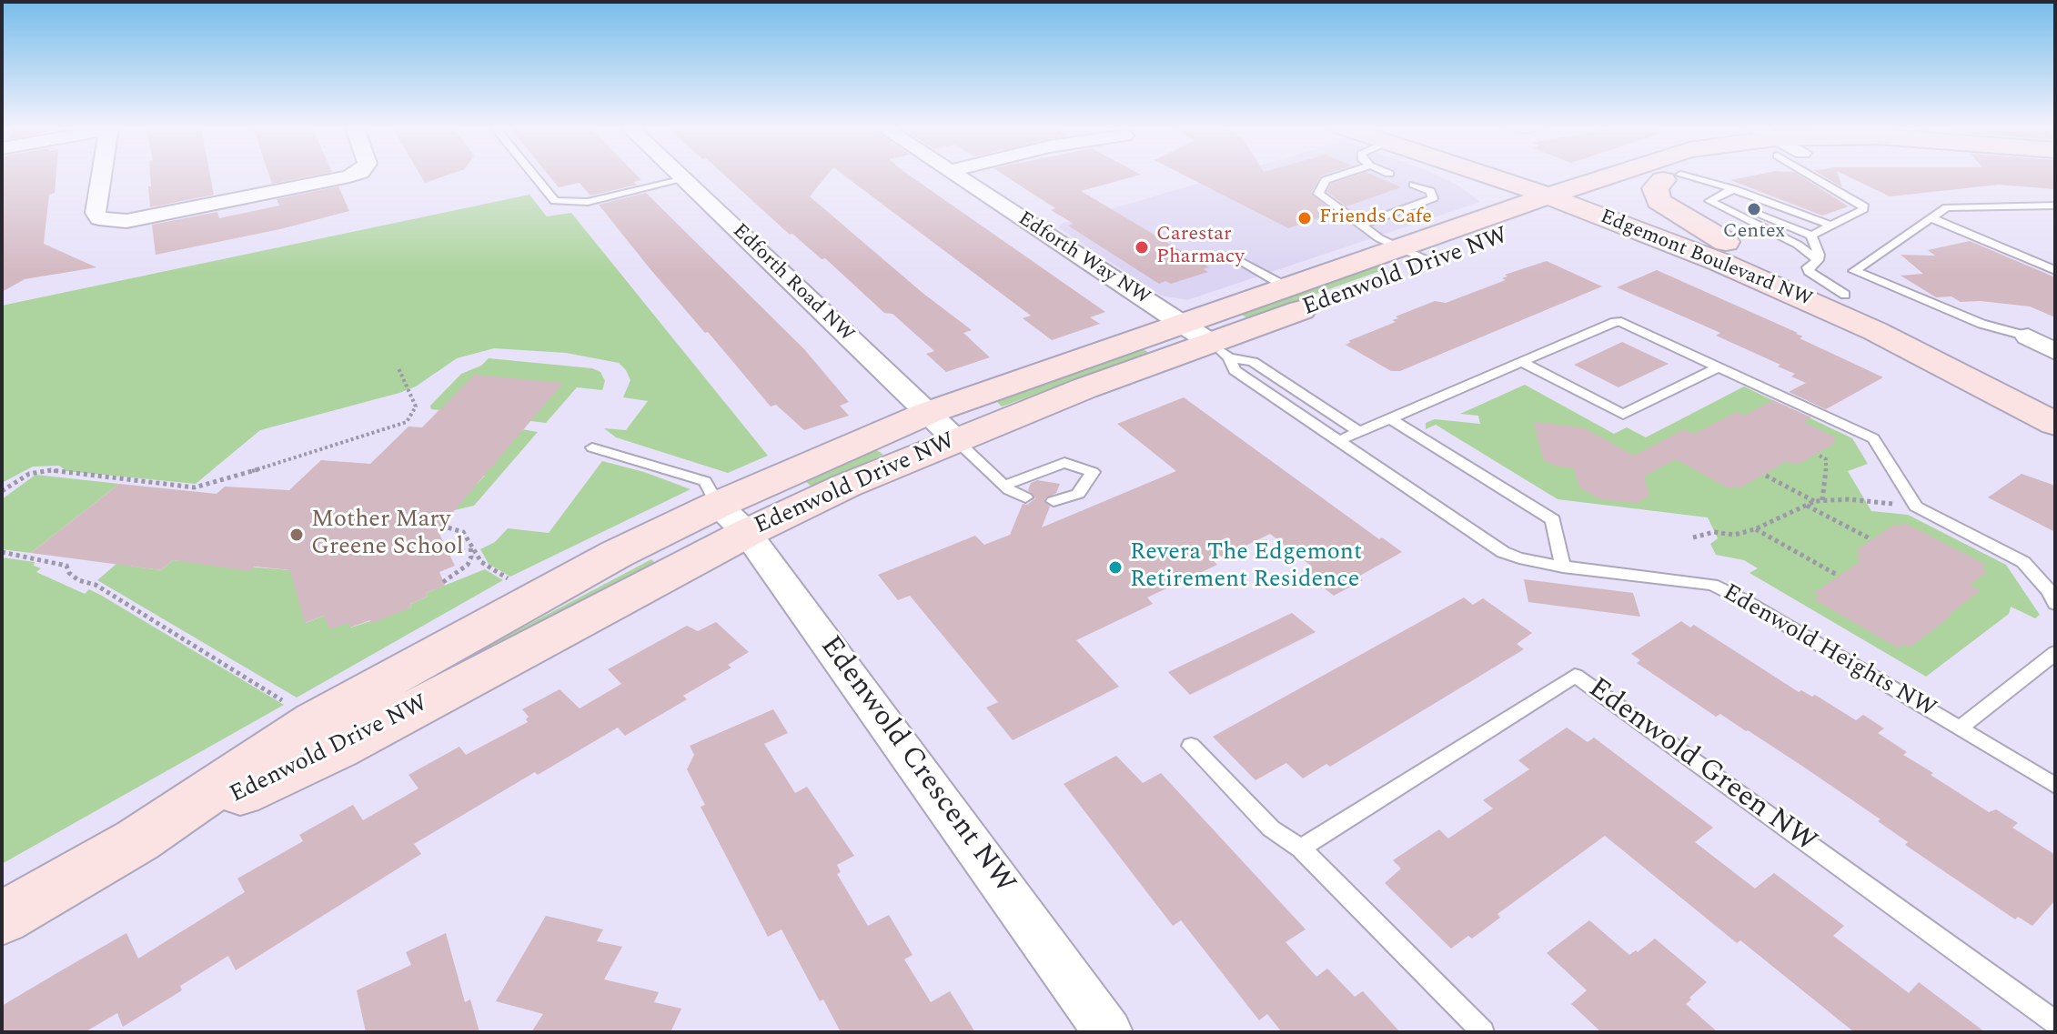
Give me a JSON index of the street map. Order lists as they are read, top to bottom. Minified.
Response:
{"streets":{"street":["Edforth Way NW","Edgemont Boulevard NW","Edenwold Drive NW","Edforth Road NW","Edenwold Crescent NW"],"lane":["Edenwold Heights NW","Edenwold Green NW"]},"crossings":[["Edforth Way NW","Edenwold Drive NW"],["Edforth Way NW","Edenwold Heights NW"],["Edgemont Boulevard NW","Edenwold Drive NW"],["Edenwold Drive NW","Edforth Road NW"],["Edenwold Drive NW","Edenwold Heights NW"],["Edenwold Drive NW","Edenwold Crescent NW"]],"places":["Centex","Friends Cafe","Carestar Pharmacy","Mother Mary Greene School","Revera The Edgemont Retirement Residence"]}
